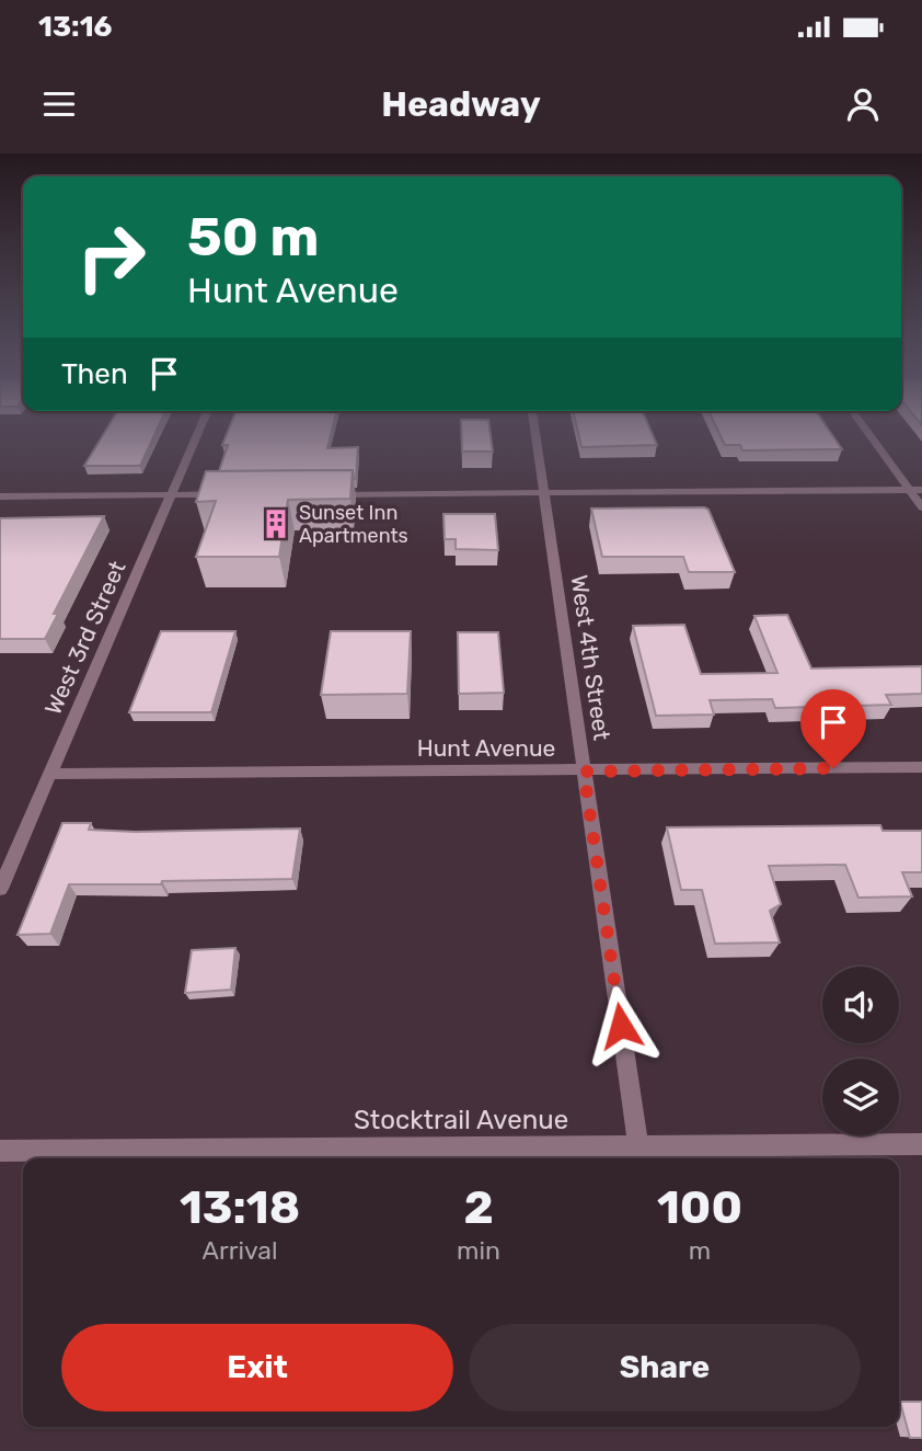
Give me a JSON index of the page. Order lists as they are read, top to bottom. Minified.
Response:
{"streets":{"street":["West 3rd Street","West 4th Street","Hunt Avenue","Stocktrail Avenue"]},"crossings":[["West 3rd Street","Hunt Avenue"],["West 4th Street","Hunt Avenue"],["West 4th Street","Stocktrail Avenue"]],"places":{"building":["Sunset Inn Apartments"]},"page":{"status":"13:16","header":"Headway","turn":["50 m","Hunt Avenue"],"then":"Then","eta":["13:18","Arrival","2","min","100","m"],"buttons":["Exit","Share"]}}
